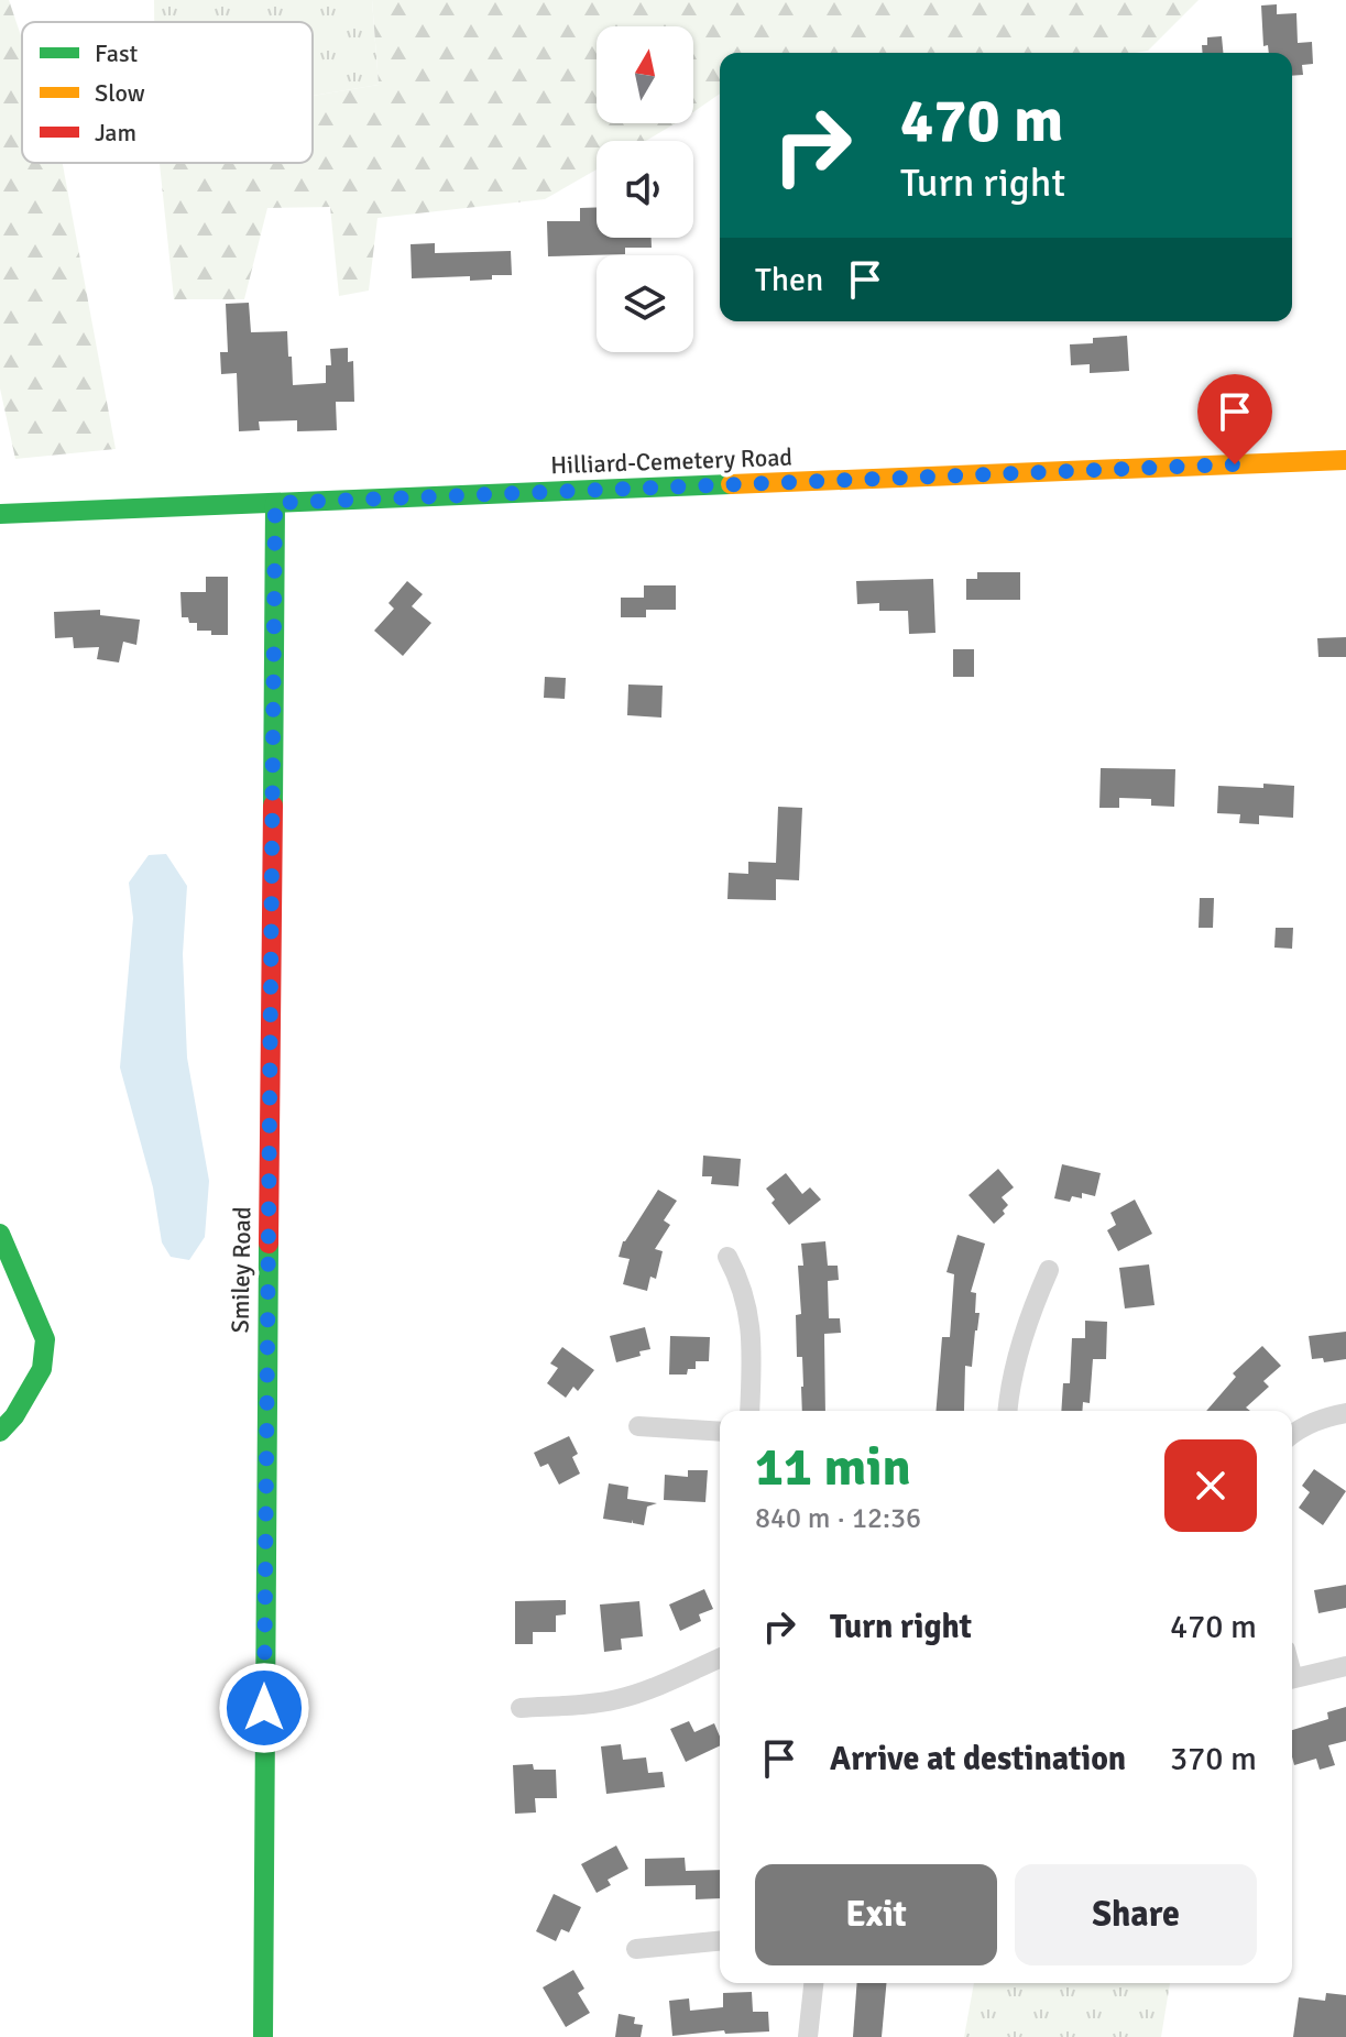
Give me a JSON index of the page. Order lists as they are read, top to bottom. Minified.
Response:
{"streets":{"street":["Hilliard-Cemetery Road","Smiley Road"]},"crossings":[["Hilliard-Cemetery Road","Smiley Road"]],"legend":["Fast","Slow","Jam"],"north":"top","page":{"turn":["470 m","Turn right"],"then":"Then","heading":["11 min","840 m · 12:36"],"list":[{"name":"Turn right","value":"470 m"},{"name":"Arrive at destination","value":"370 m"}],"buttons":["Exit","Share"]}}
